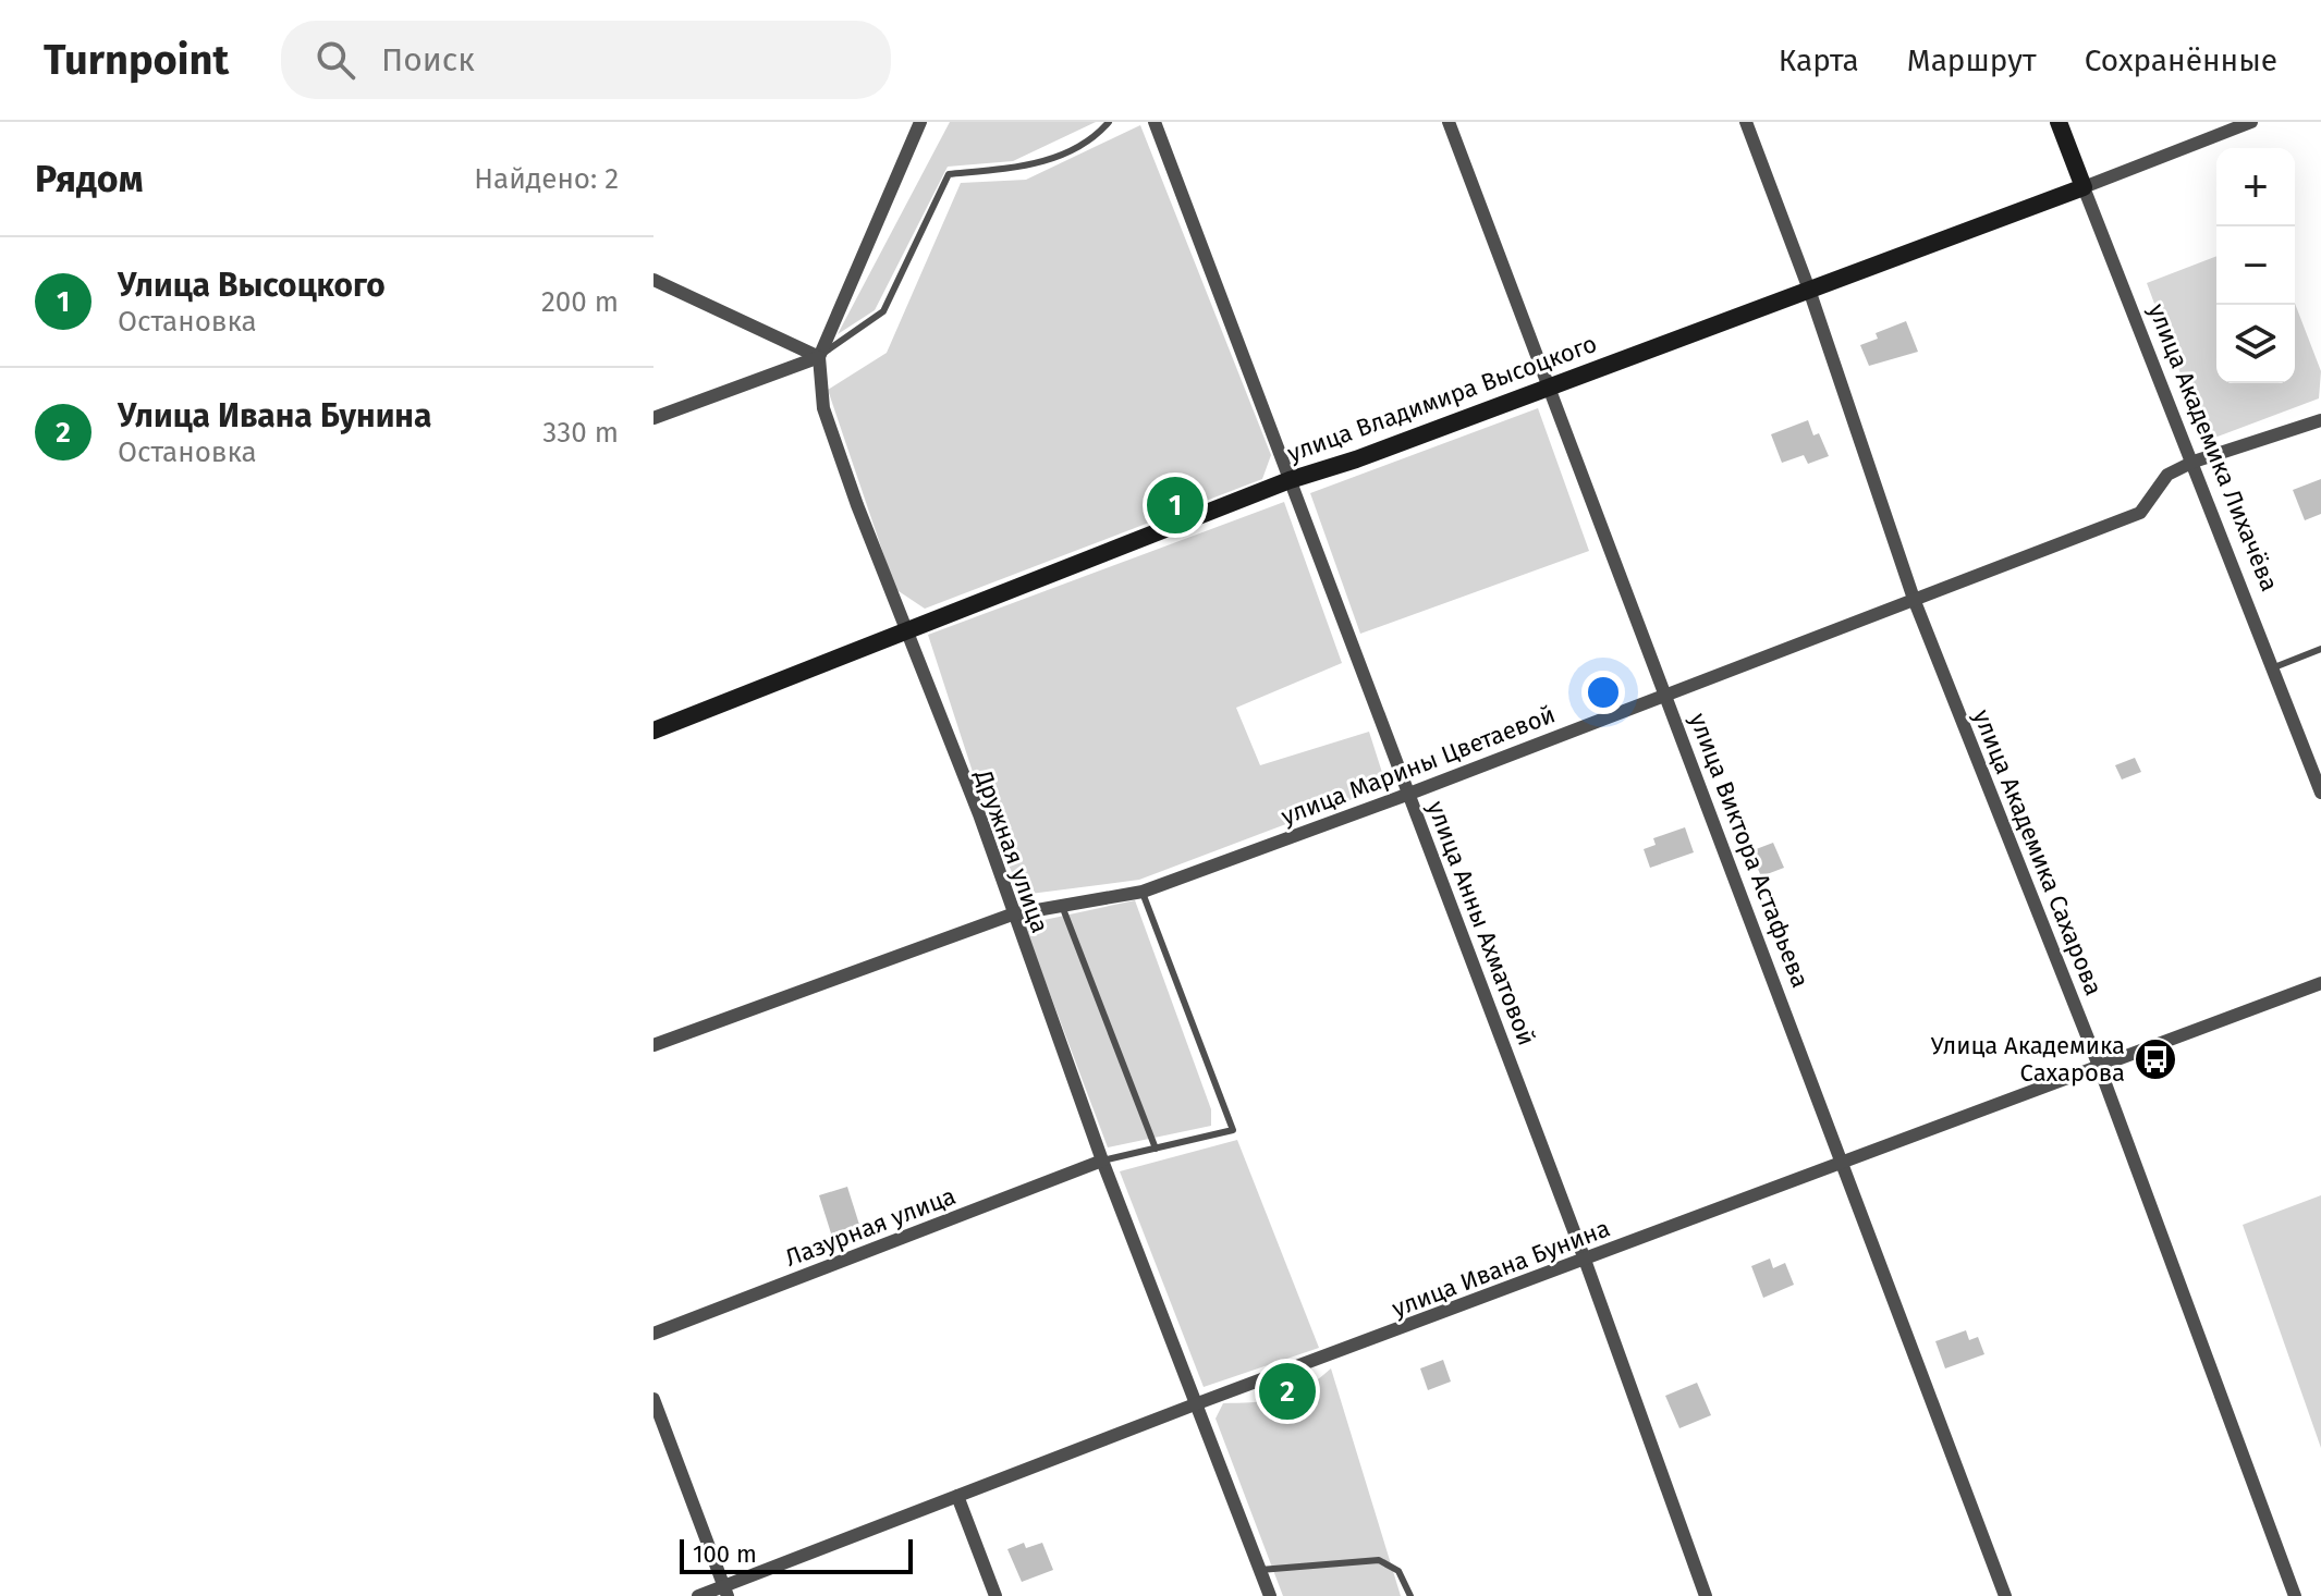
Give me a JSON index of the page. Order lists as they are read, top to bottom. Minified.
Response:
{"streets":{"street":["улица Владимира Высоцкого","улица Академика Лихачёва","улица Марины Цветаевой","улица Виктора Астафьева","Дружная улица","улица Академика Сахарова","улица Анны Ахматовой","Лазурная улица","улица Ивана Бунина"]},"crossings":[["улица Владимира Высоцкого","улица Академика Лихачёва"],["улица Владимира Высоцкого","улица Виктора Астафьева"],["улица Владимира Высоцкого","Дружная улица"],["улица Владимира Высоцкого","улица Академика Сахарова"],["улица Владимира Высоцкого","улица Анны Ахматовой"],["улица Академика Лихачёва","улица Марины Цветаевой"],["улица Марины Цветаевой","улица Виктора Астафьева"],["улица Марины Цветаевой","Дружная улица"],["улица Марины Цветаевой","улица Академика Сахарова"],["улица Марины Цветаевой","улица Анны Ахматовой"],["улица Виктора Астафьева","улица Ивана Бунина"],["Дружная улица","Лазурная улица"],["Дружная улица","улица Ивана Бунина"],["улица Академика Сахарова","улица Ивана Бунина"],["улица Анны Ахматовой","улица Ивана Бунина"]],"places":{"bus stop":["Улица Академика Сахарова"]},"scale_bar":"100 m","page":{"header":"Turnpoint","search":"Поиск","nav":["Карта","Маршрут","Сохранённые"],"heading":["Рядом","Найдено: 2"],"map_buttons":["+","−"],"list":[{"mark":"1","name":"Улица Высоцкого","note":"Остановка","value":"200 m"},{"mark":"2","name":"Улица Ивана Бунина","note":"Остановка","value":"330 m"}],"pins":["1","2"],"scale":"100 m"}}
